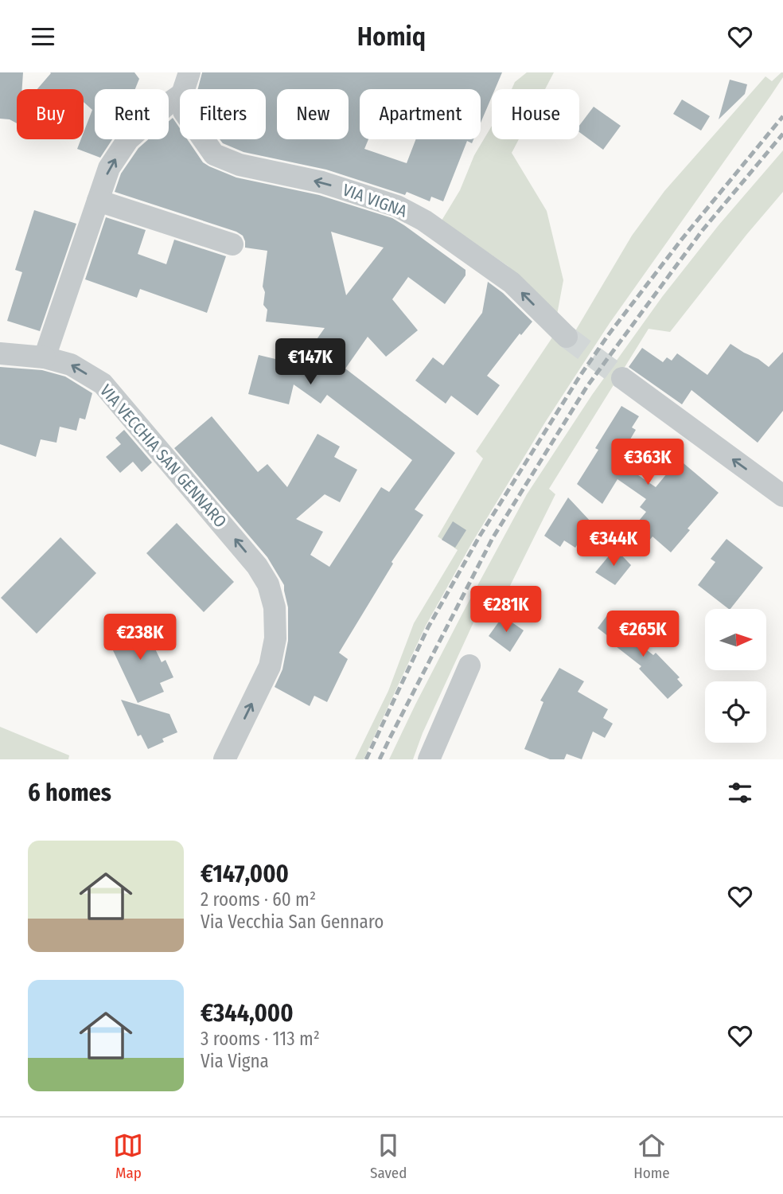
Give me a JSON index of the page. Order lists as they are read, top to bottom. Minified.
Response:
{"streets":{"street":["VIA VIGNA","VIA VECCHIA SAN GENNARO"]},"one_way":["VIA VECCHIA SAN GENNARO"],"north":"right","page":{"header":"Homiq","chip":["Buy","Rent","Filters","New","Apartment","House"],"price":["€147K","€363K","€344K","€281K","€265K","€238K"],"heading":"6 homes","list":[{"name":"€147,000","note":"2 rooms · 60 m² · Via Vecchia San Gennaro"},{"name":"€344,000","note":"3 rooms · 113 m² · Via Vigna"}],"tabs":["Map","Saved","Home"]}}
